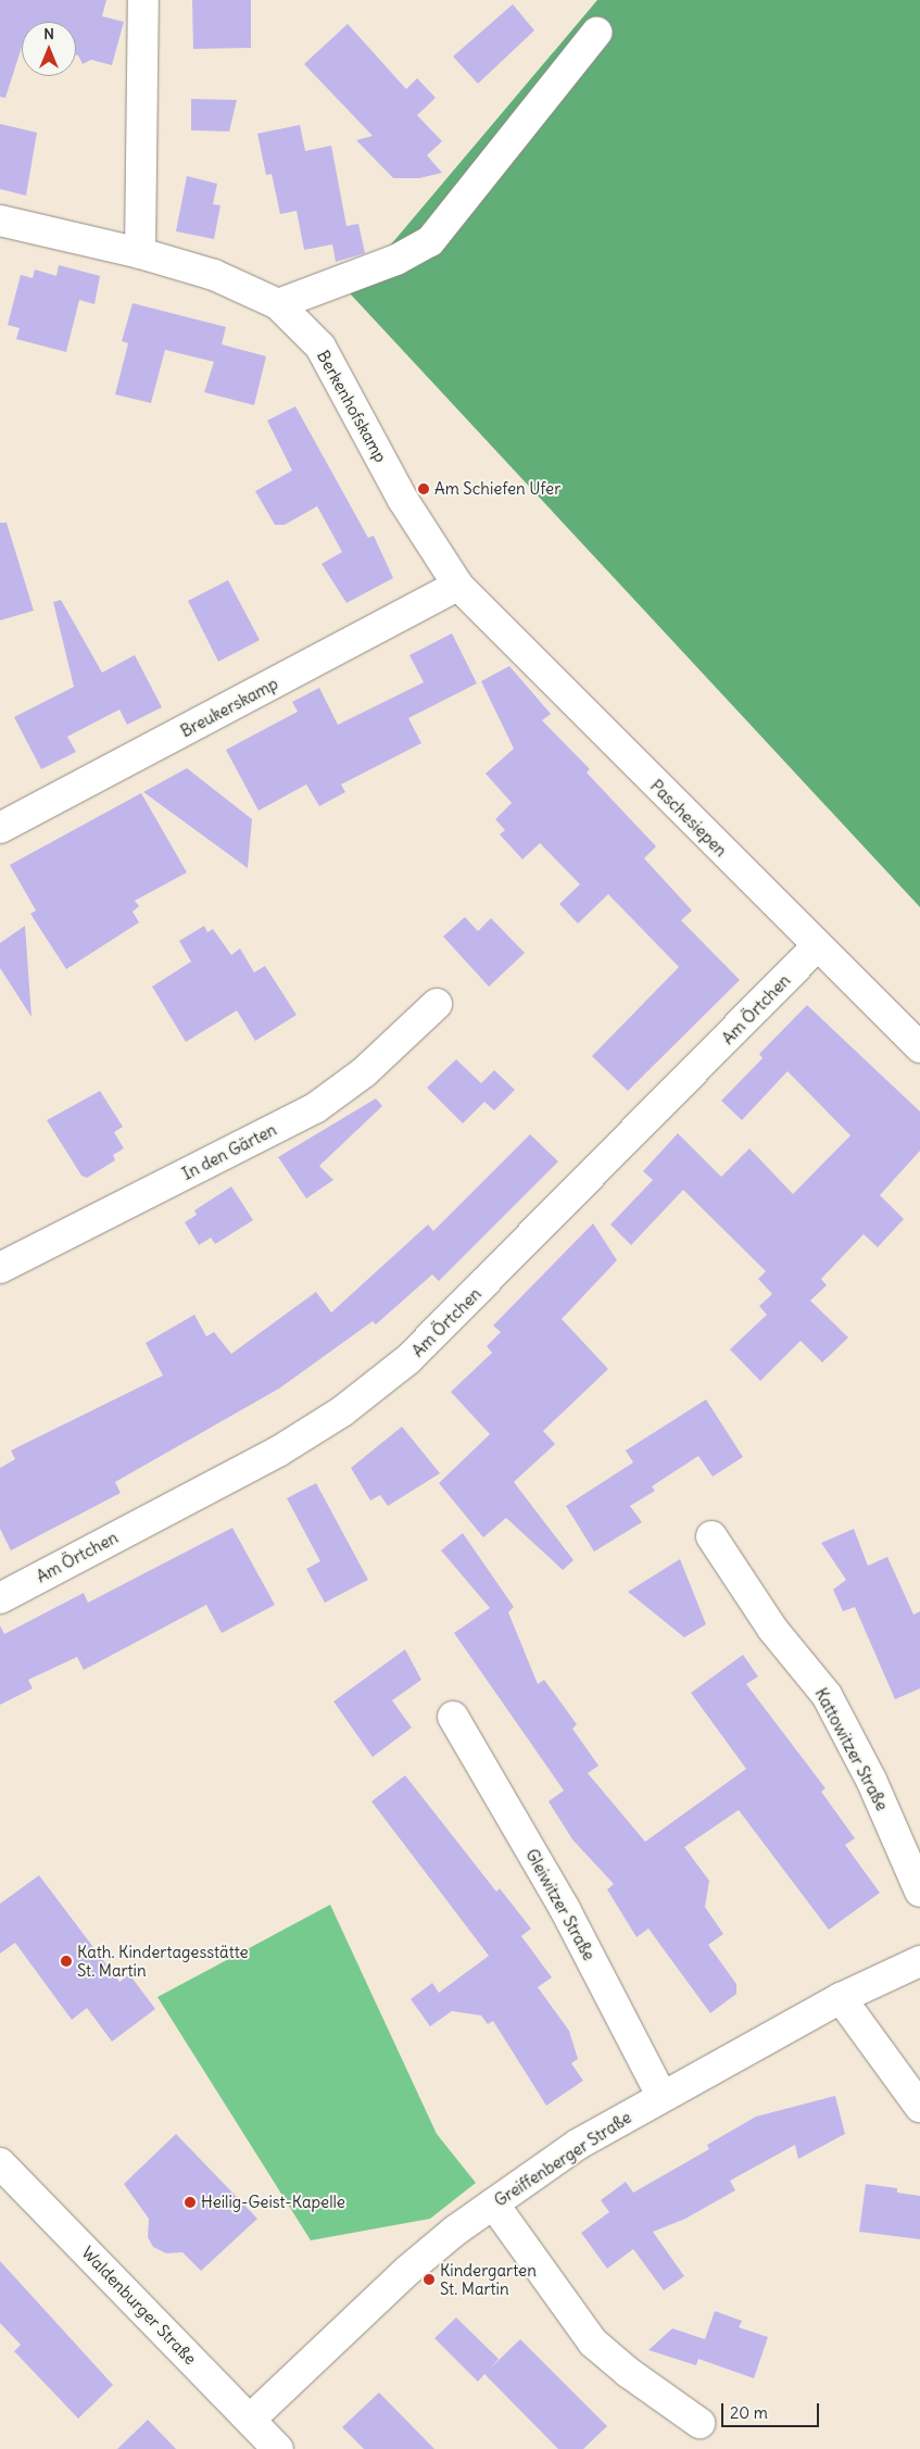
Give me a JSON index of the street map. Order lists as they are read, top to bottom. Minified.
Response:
{"streets":{"street":["Berkenhofskamp","Breukerskamp","Paschesiepen","Am Örtchen","In den Gärten","Kattowitzer Straße","Gleiwitzer Straße","Greiffenberger Straße","Waldenburger Straße"]},"crossings":[["Berkenhofskamp","Breukerskamp"],["Berkenhofskamp","Paschesiepen"],["Breukerskamp","Paschesiepen"],["Paschesiepen","Am Örtchen"],["Gleiwitzer Straße","Greiffenberger Straße"],["Greiffenberger Straße","Waldenburger Straße"]],"places":["Am Schiefen Ufer","Kath. Kindertagesstätte St. Martin","Heilig-Geist-Kapelle","Kindergarten St. Martin"],"scale_bar":"20 m","north":"top"}
